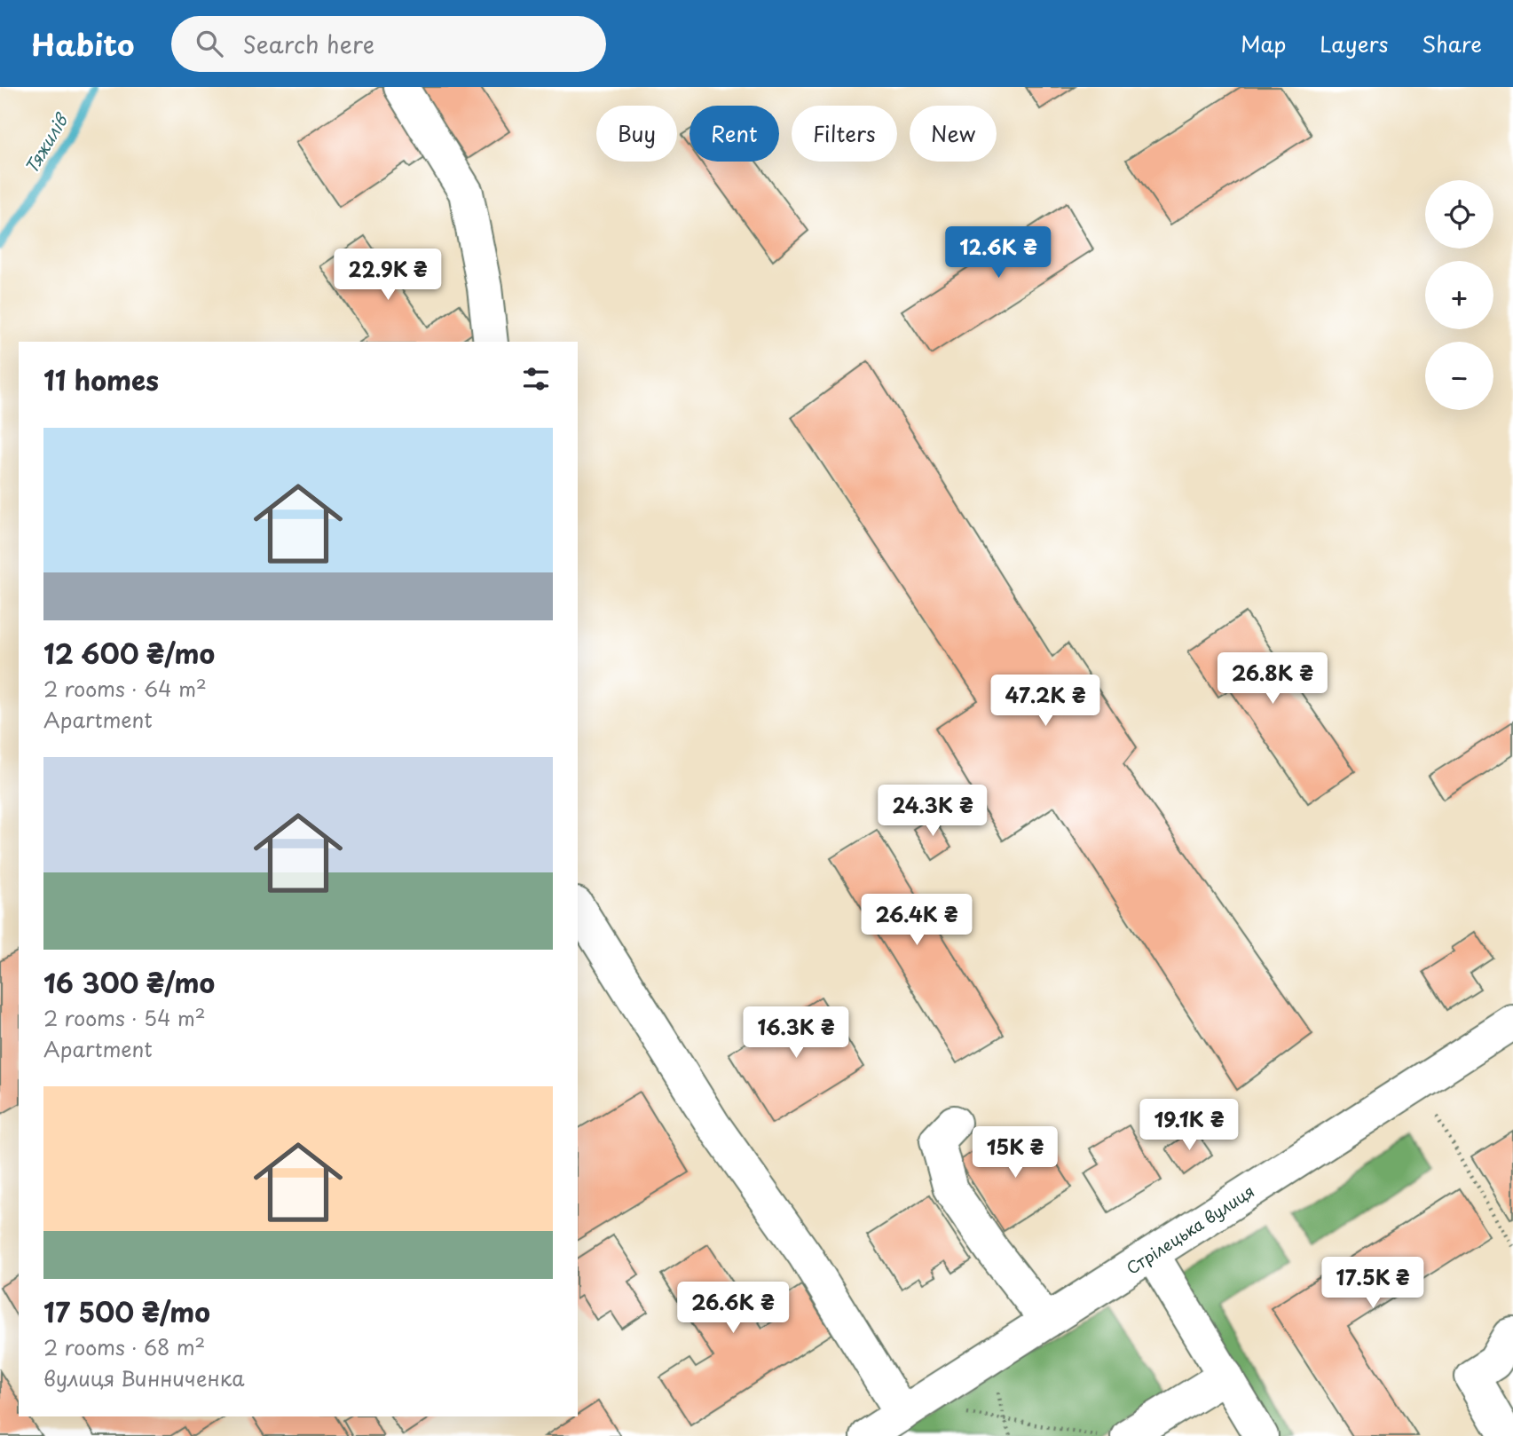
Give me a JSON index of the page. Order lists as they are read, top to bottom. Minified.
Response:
{"streets":{"street":["Стрілецька вулиця"]},"water":["Тяжилів"],"page":{"header":"Habito","search":"Search here","nav":["Map","Layers","Share"],"chip":["Buy","Rent","Filters","New"],"map_buttons":["+","−"],"price":["12.6K ₴","22.9K ₴","26.8K ₴","47.2K ₴","24.3K ₴","26.4K ₴","16.3K ₴","19.1K ₴","15K ₴","17.5K ₴","26.6K ₴"],"heading":"11 homes","list":[{"name":"12 600 ₴/mo","note":"2 rooms · 64 m² · Apartment"},{"name":"16 300 ₴/mo","note":"2 rooms · 54 m² · Apartment"},{"name":"17 500 ₴/mo","note":"2 rooms · 68 m² · вулиця Винниченка"}]}}
